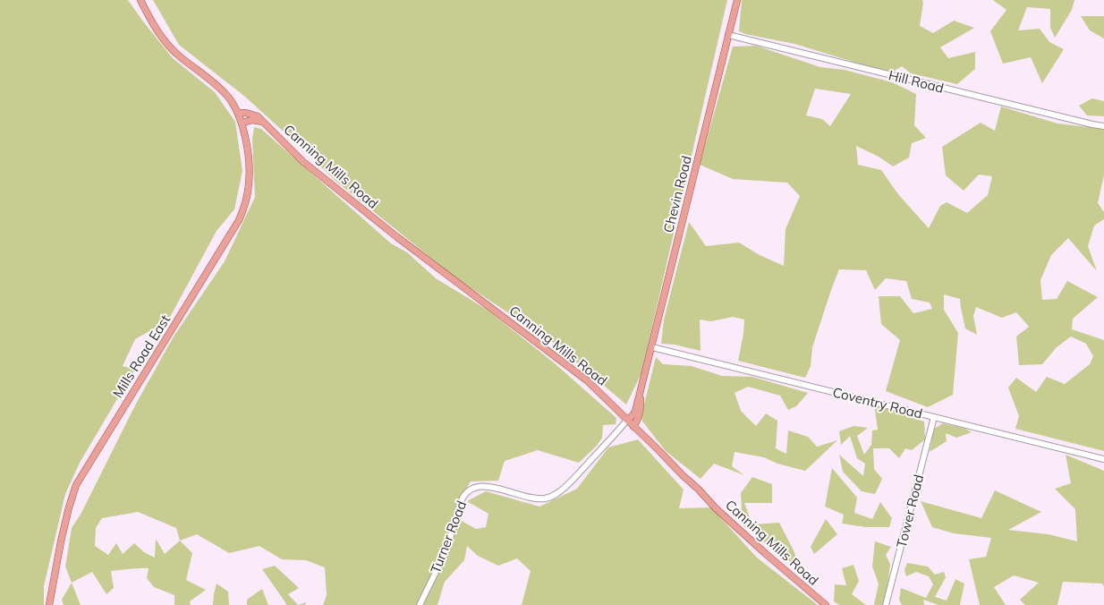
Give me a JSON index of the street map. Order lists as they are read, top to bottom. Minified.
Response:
{"streets":{"main road":["Canning Mills Road","Chevin Road","Mills Road East"],"street":["Hill Road","Coventry Road","Tower Road","Turner Road"]},"crossings":[["Hill Road","Chevin Road"],["Canning Mills Road","Chevin Road"],["Canning Mills Road","Turner Road"],["Chevin Road","Coventry Road"],["Chevin Road","Turner Road"],["Coventry Road","Tower Road"]]}
